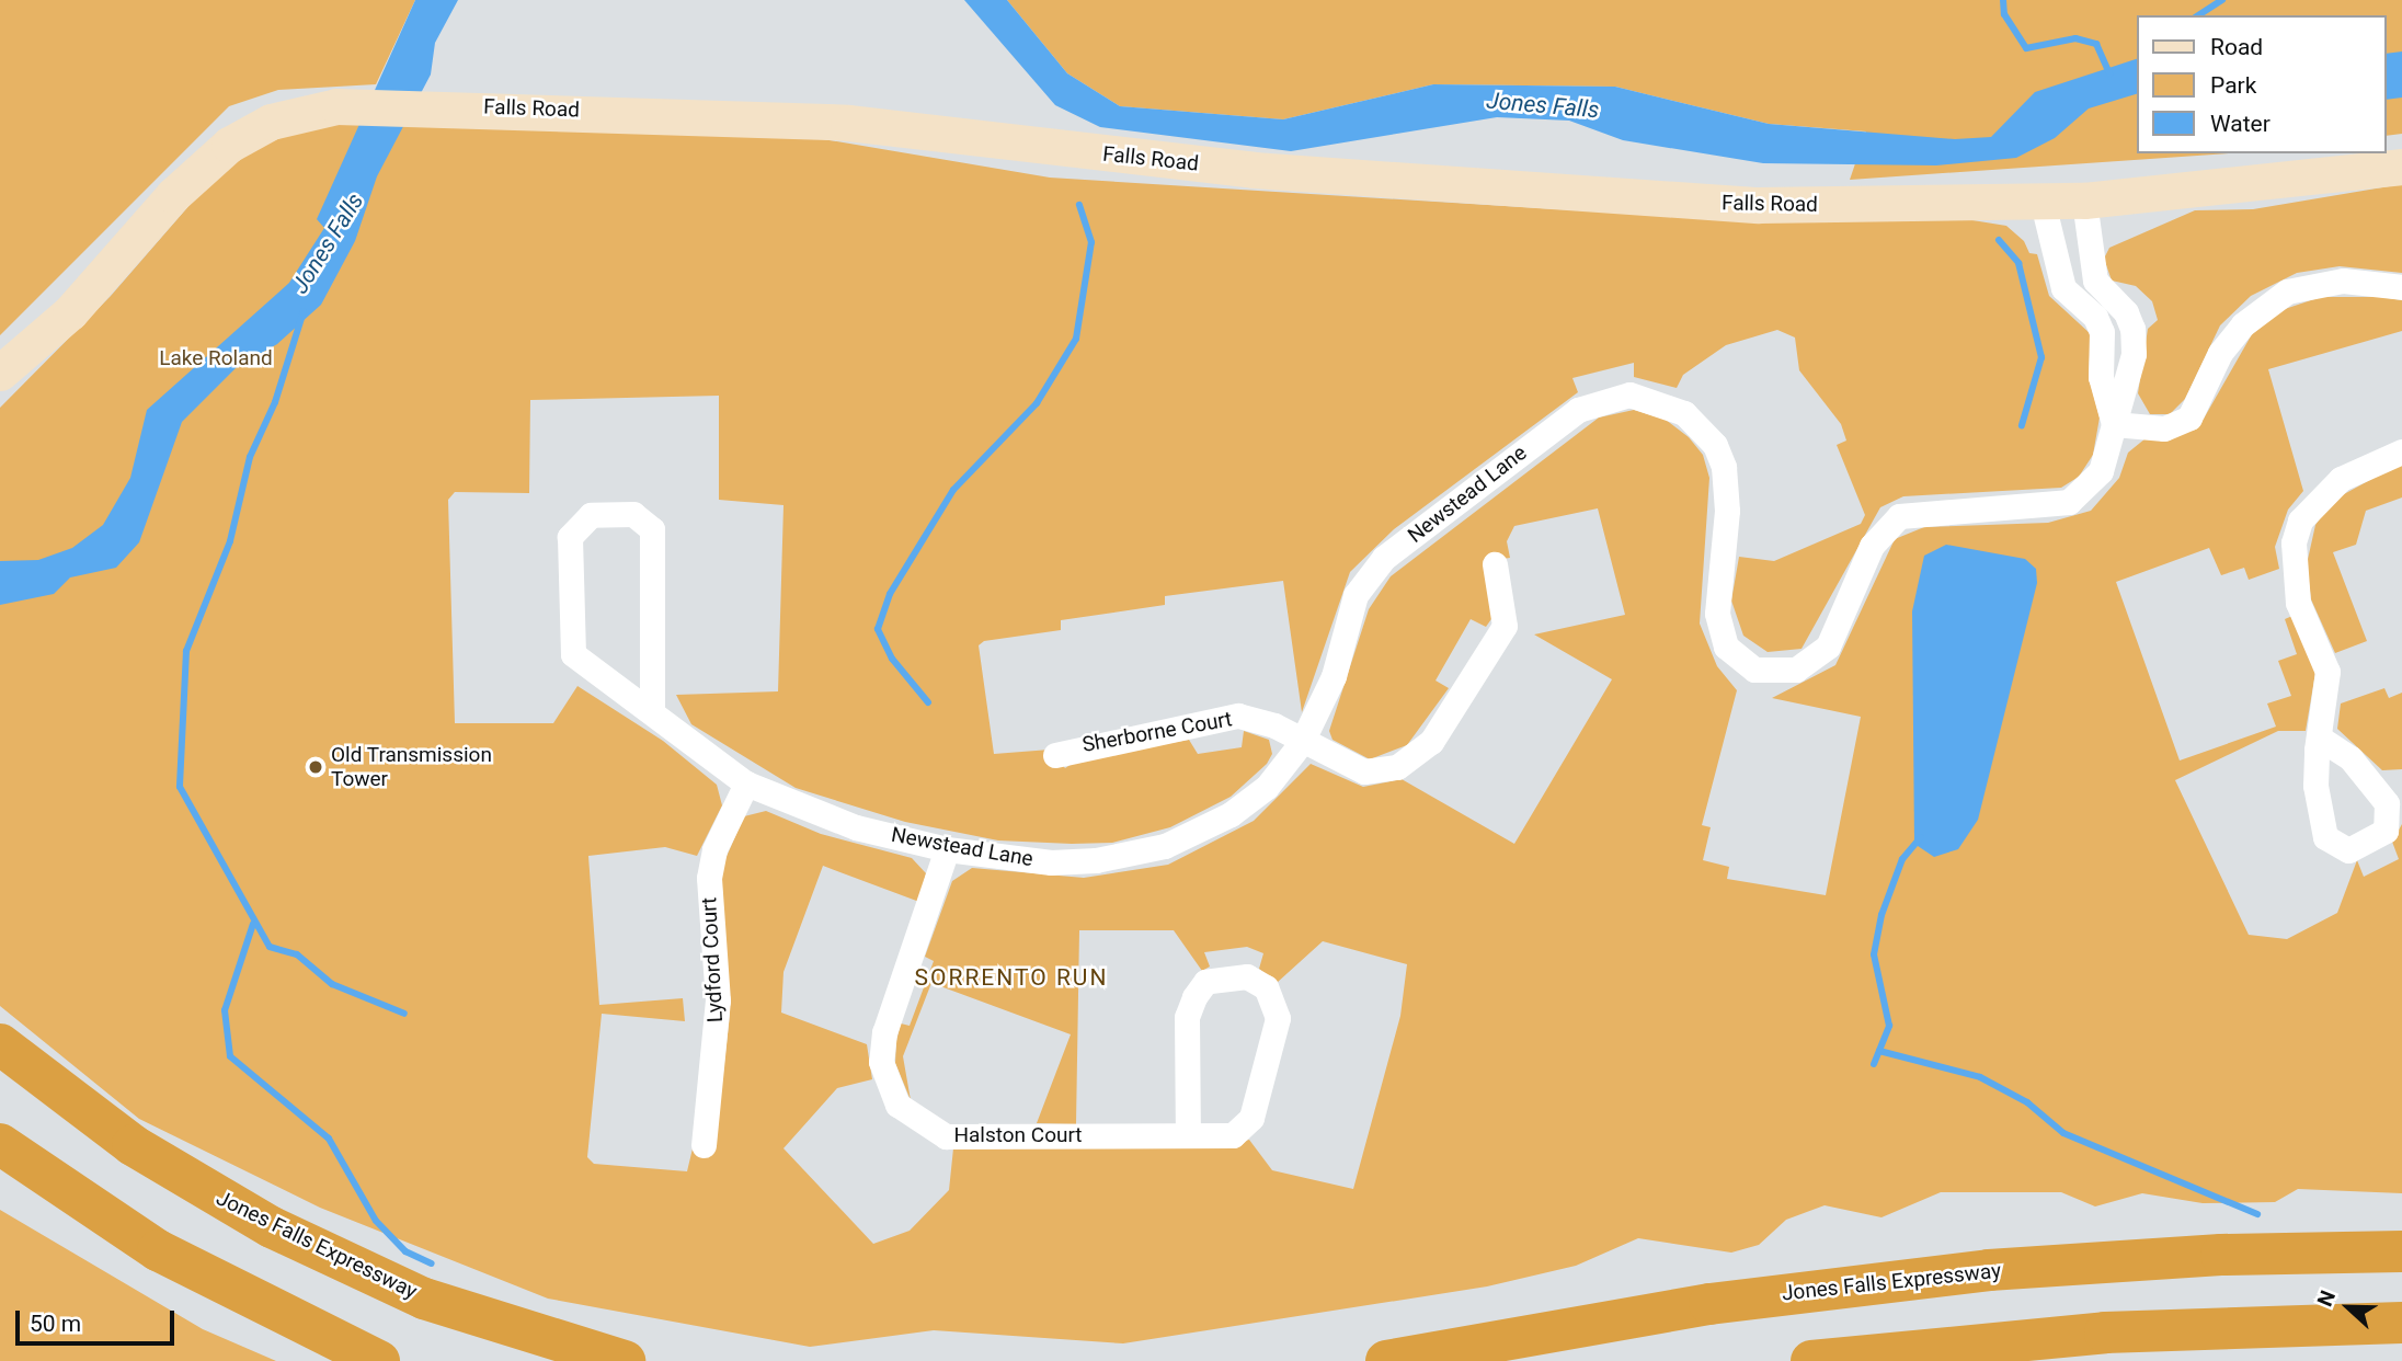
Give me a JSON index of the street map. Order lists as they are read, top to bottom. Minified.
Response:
{"streets":{"highway":["Jones Falls Expressway"],"main road":["Falls Road"],"street":["Newstead Lane","Sherborne Court","Lydford Court","Halston Court"]},"crossings":[["Falls Road","Newstead Lane"],["Newstead Lane","Sherborne Court"],["Newstead Lane","Lydford Court"],["Newstead Lane","Halston Court"]],"districts":["SORRENTO RUN"],"water":["Jones Falls"],"parks":["Lake Roland"],"places":["Old Transmission Tower"],"legend":["Road","Park","Water"],"scale_bar":"50 m","north":"left"}
